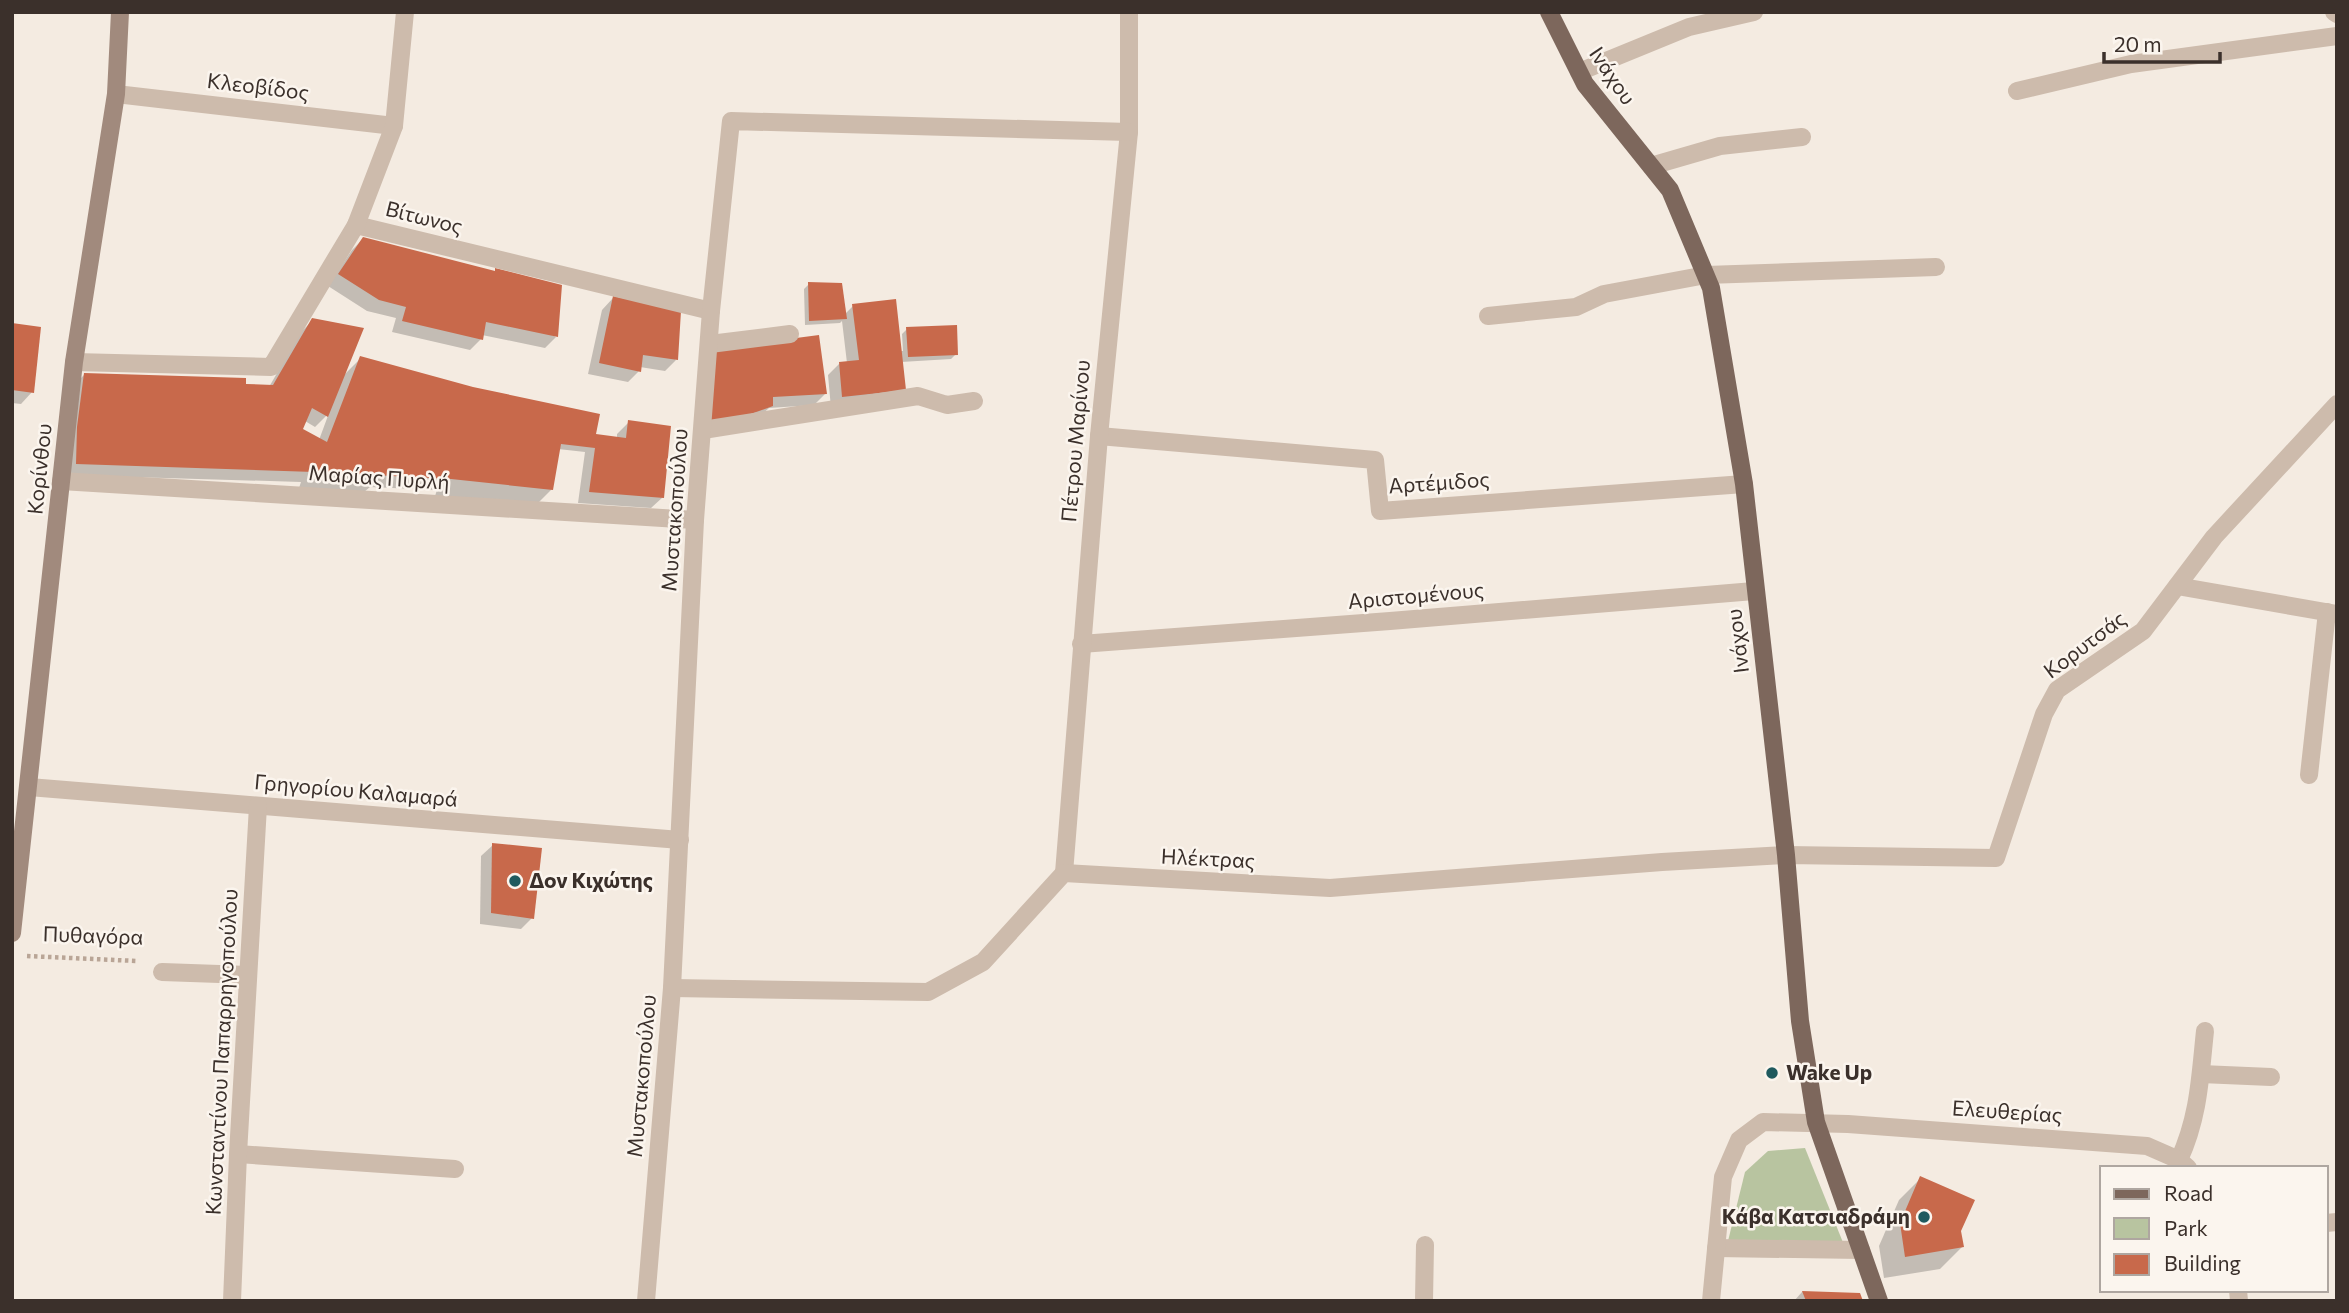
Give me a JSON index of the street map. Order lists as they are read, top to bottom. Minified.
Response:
{"streets":{"main road":["Ινάχου","Κορίνθου"],"street":["Κλεοβίδος","Βίτωνος","Πέτρου Μαρίνου","Μαρίας Πυρλή","Αρτέμιδος","Μυστακοπούλου","Αριστομένους","Κορυτσάς","Γρηγορίου Καλαμαρά","Ηλέκτρας","Πυθαγόρα","Κωνσταντίνου Παπαρρηγοπούλου","Ελευθερίας"]},"crossings":[["Ινάχου","Αρτέμιδος"],["Ινάχου","Αριστομένους"],["Ινάχου","Κορυτσάς"],["Ινάχου","Ηλέκτρας"],["Ινάχου","Ελευθερίας"],["Κλεοβίδος","Κορίνθου"],["Βίτωνος","Κορίνθου"],["Βίτωνος","Μυστακοπούλου"],["Πέτρου Μαρίνου","Αρτέμιδος"],["Πέτρου Μαρίνου","Μυστακοπούλου"],["Πέτρου Μαρίνου","Αριστομένους"],["Πέτρου Μαρίνου","Ηλέκτρας"],["Κορίνθου","Μαρίας Πυρλή"],["Κορίνθου","Γρηγορίου Καλαμαρά"],["Μαρίας Πυρλή","Μυστακοπούλου"],["Μυστακοπούλου","Γρηγορίου Καλαμαρά"],["Κορυτσάς","Ηλέκτρας"],["Γρηγορίου Καλαμαρά","Κωνσταντίνου Παπαρρηγοπούλου"],["Πυθαγόρα","Κωνσταντίνου Παπαρρηγοπούλου"]],"places":["Δον Κιχώτης","Wake Up","Κάβα Κατσιαδράμη"],"legend":["Road","Park","Building"],"scale_bar":"20 m"}
